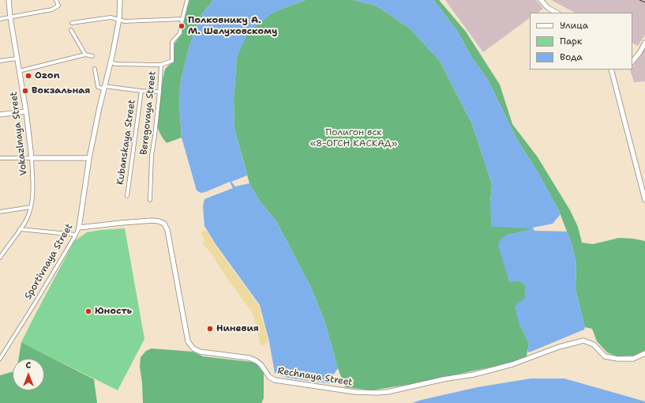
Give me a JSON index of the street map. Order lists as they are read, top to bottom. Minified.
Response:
{"streets":{"main road":["Vokazlnaya Street","Sportivnaya Street","Rechnaya Street"],"street":["Beregovaya Street","Kubanskaya Street"]},"crossings":[["Sportivnaya Street","Rechnaya Street"]],"parks":["Полигон вск «8-ОГСН КАСКАД»"],"places":["Полковнику А. М. Шелуховскому","Ozon","Вокзальная","Юность","Ниневия"],"legend":["Улица","Парк","Вода"],"north":"top"}
